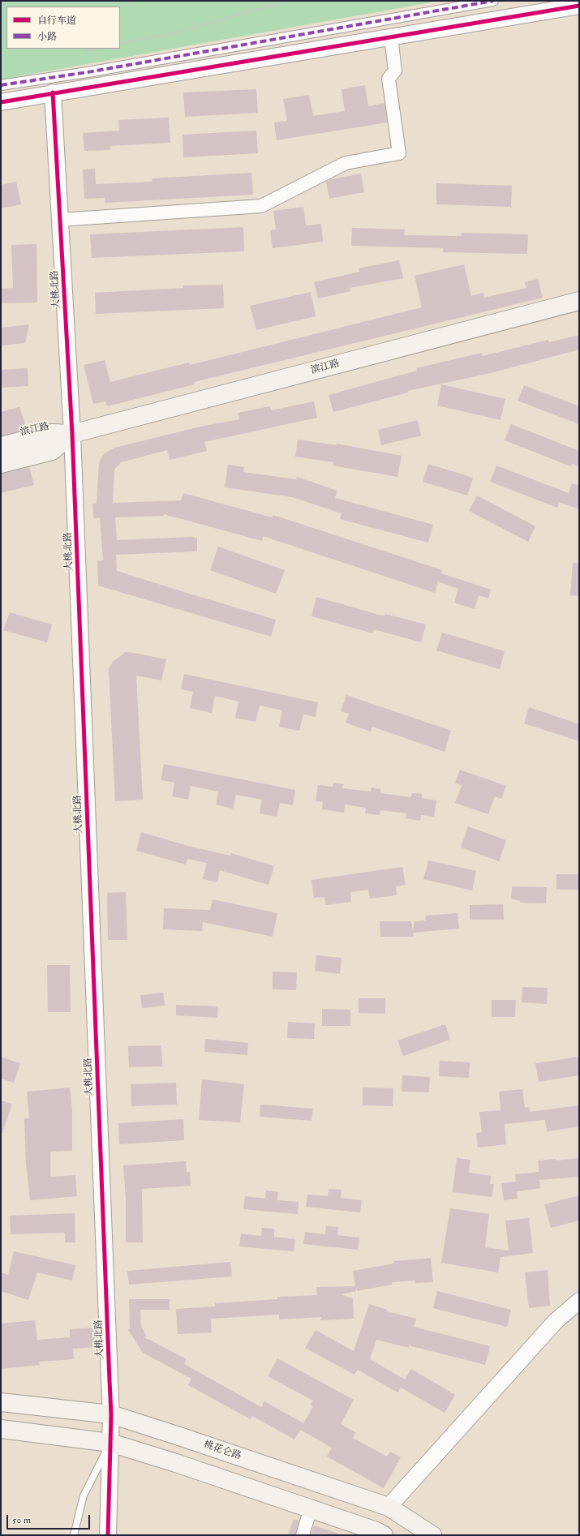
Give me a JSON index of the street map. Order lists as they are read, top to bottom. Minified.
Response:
{"streets":{"main road":["滨江路","桃花仑路"],"street":["大桃北路"]},"crossings":[["大桃北路","滨江路"],["大桃北路","桃花仑路"]],"legend":["自行车道","小路"],"scale_bar":"50 m"}
